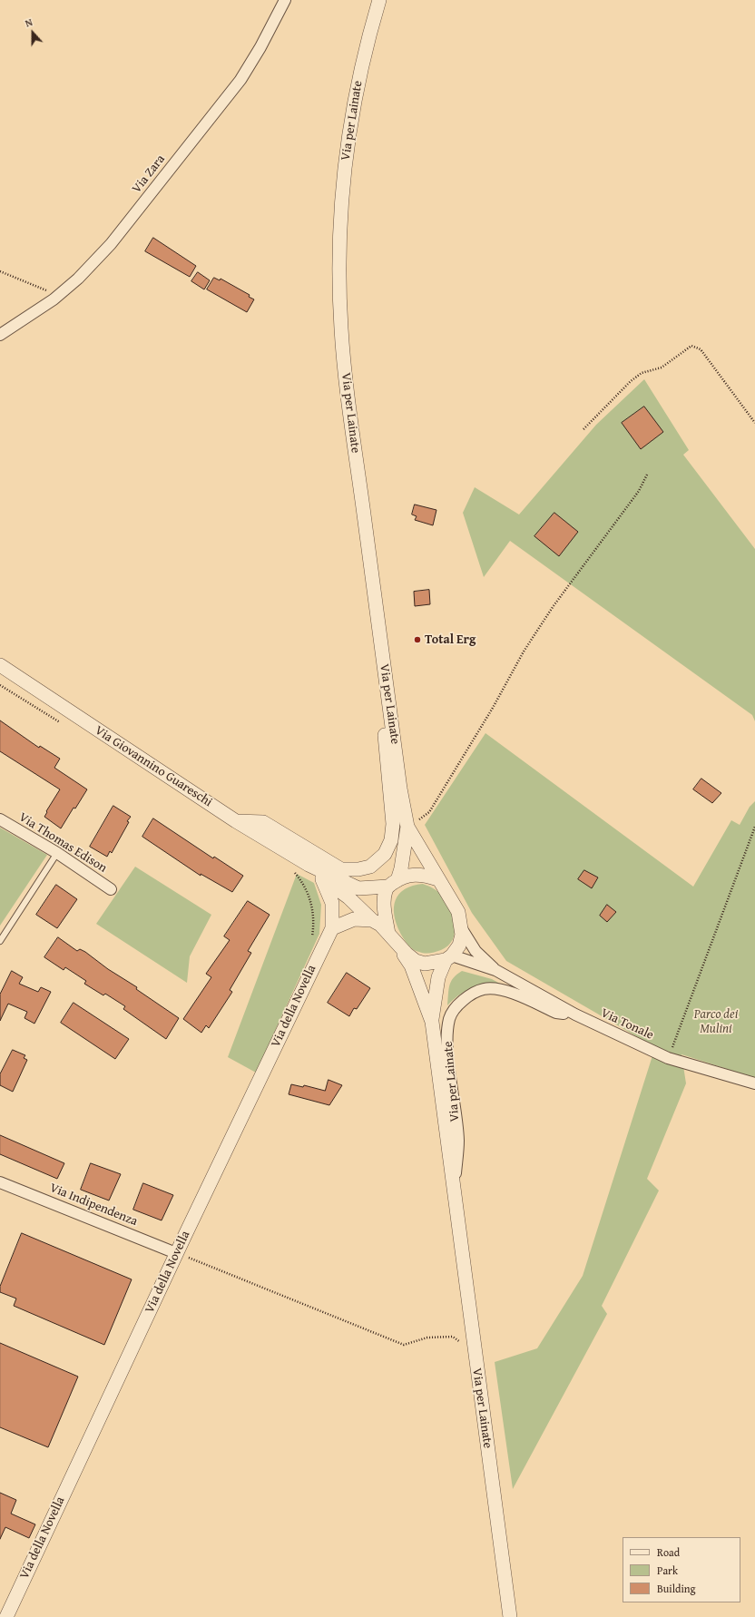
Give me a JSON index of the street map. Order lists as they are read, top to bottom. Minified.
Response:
{"streets":{"street":["Via per Lainate","Via Zara","Via Giovannino Guareschi","Via Thomas Edison","Via della Novella","Via Tonale","Via Indipendenza"]},"crossings":[["Via per Lainate","Via della Novella"],["Via per Lainate","Via Tonale"],["Via della Novella","Via Indipendenza"]],"parks":["Parco dei Mulini"],"places":["Total Erg"],"legend":["Road","Park","Building"],"north":"top"}
